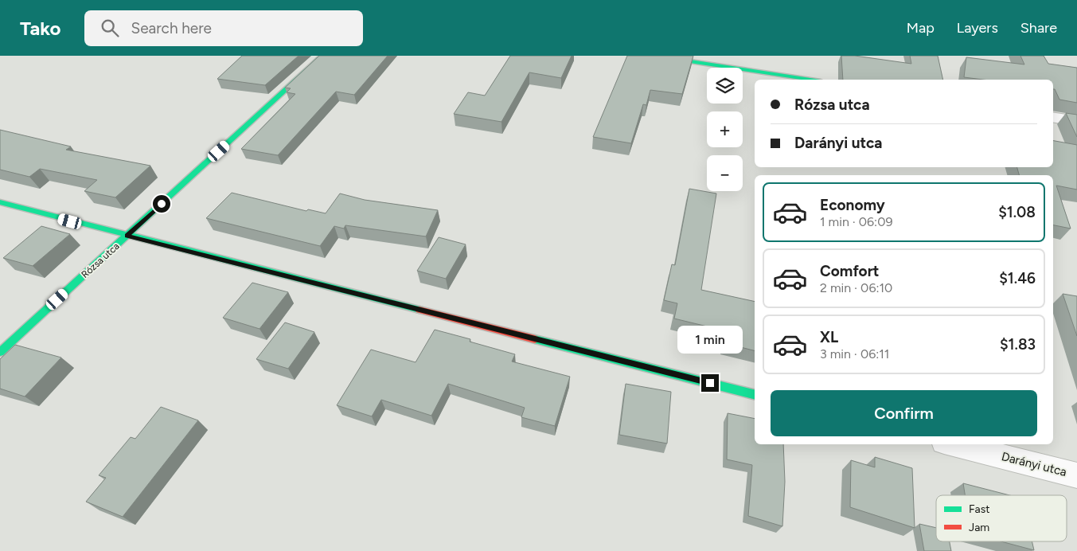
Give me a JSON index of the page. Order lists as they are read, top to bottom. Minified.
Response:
{"streets":{"street":["Rózsa utca","Darányi utca"]},"legend":["Fast","Jam"],"page":{"header":"Tako","search":"Search here","nav":["Map","Layers","Share"],"map_buttons":["+","−"],"banner":["Rózsa utca","Darányi utca"],"list":[{"name":"Economy","note":"1 min · 06:09","value":"$1.08"},{"name":"Comfort","note":"2 min · 06:10","value":"$1.46"},{"name":"XL","note":"3 min · 06:11","value":"$1.83"}],"bubble":"1 min","buttons":"Confirm"}}
